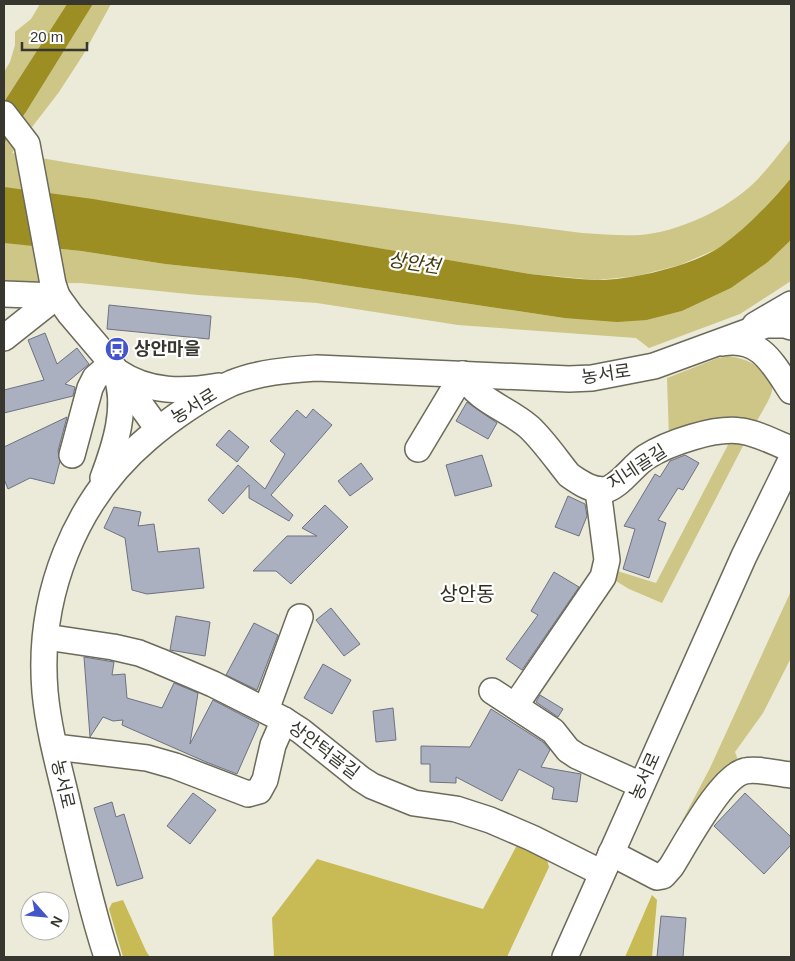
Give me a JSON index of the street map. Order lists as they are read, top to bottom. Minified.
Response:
{"streets":{"street":["농서로","지네골길","상안턱골길"]},"crossings":[["농서로","지네골길"],["농서로","상안턱골길"]],"districts":["상안동"],"water":["상안천"],"places":{"bus stop":["상안마을"]},"scale_bar":"20 m","north":"bottom right"}
